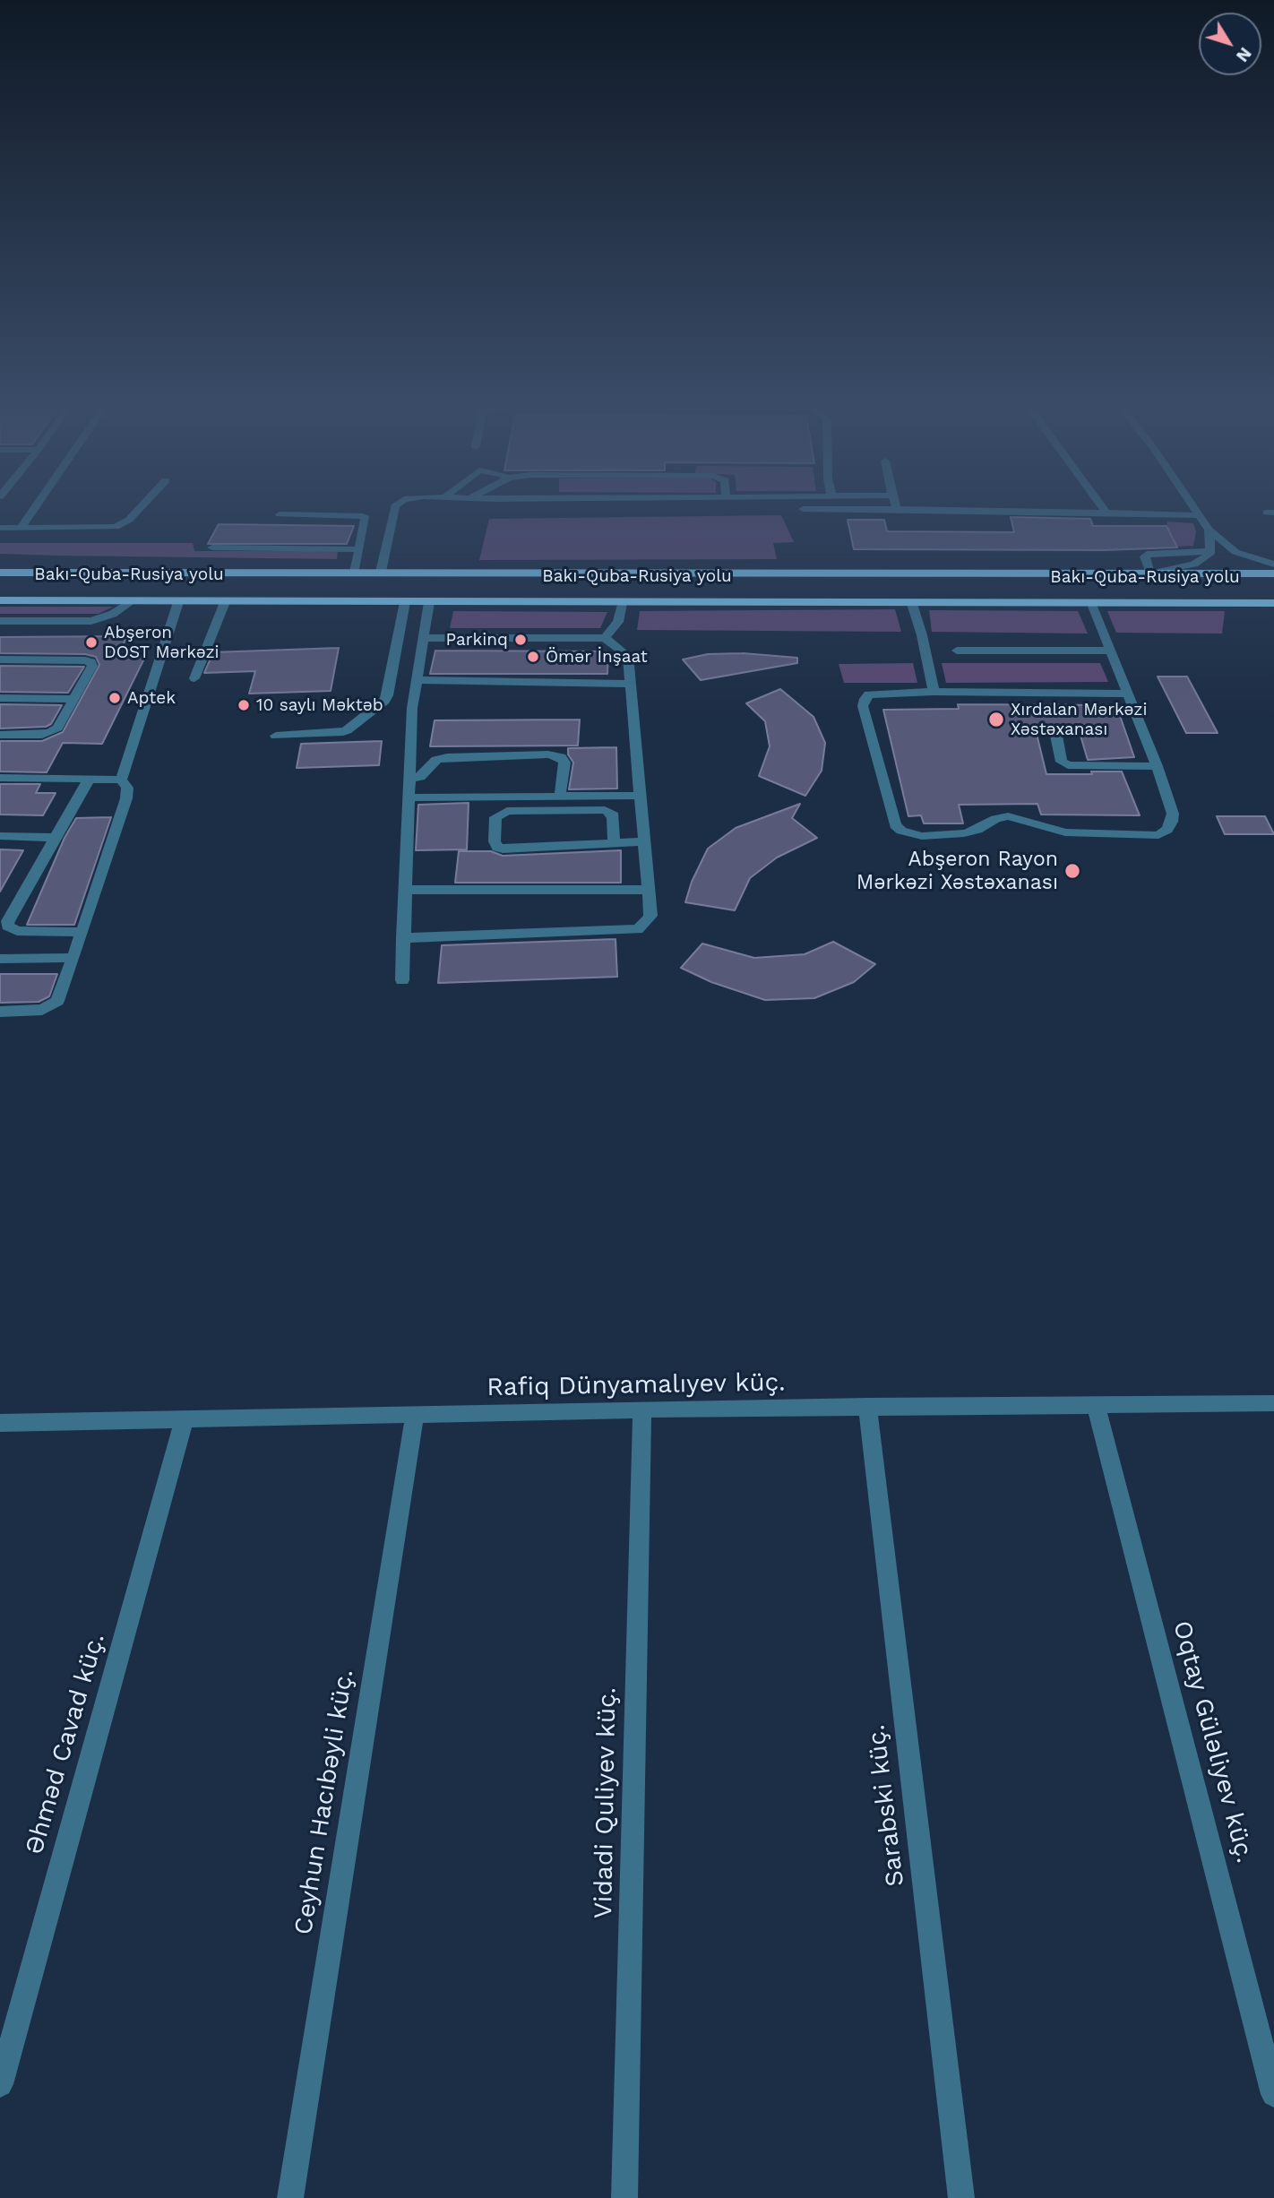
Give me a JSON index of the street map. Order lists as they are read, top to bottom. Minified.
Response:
{"streets":{"highway":["Bakı-Quba-Rusiya yolu"],"street":["Rafiq Dünyamalıyev küç.","Oqtay Güləliyev küç.","Əhməd Cavad küç.","Ceyhun Hacıbəyli küç.","Vidadi Quliyev küç.","Sarabski küç."]},"crossings":[["Rafiq Dünyamalıyev küç.","Oqtay Güləliyev küç."],["Rafiq Dünyamalıyev küç.","Əhməd Cavad küç."],["Rafiq Dünyamalıyev küç.","Ceyhun Hacıbəyli küç."],["Rafiq Dünyamalıyev küç.","Vidadi Quliyev küç."],["Rafiq Dünyamalıyev küç.","Sarabski küç."]],"places":["Parkinq","Abşeron DOST Mərkəzi","Ömər İnşaat","Aptek","10 saylı Məktəb","Xırdalan Mərkəzi Xəstəxanası","Abşeron Rayon Mərkəzi Xəstəxanası"],"north":"bottom right"}
